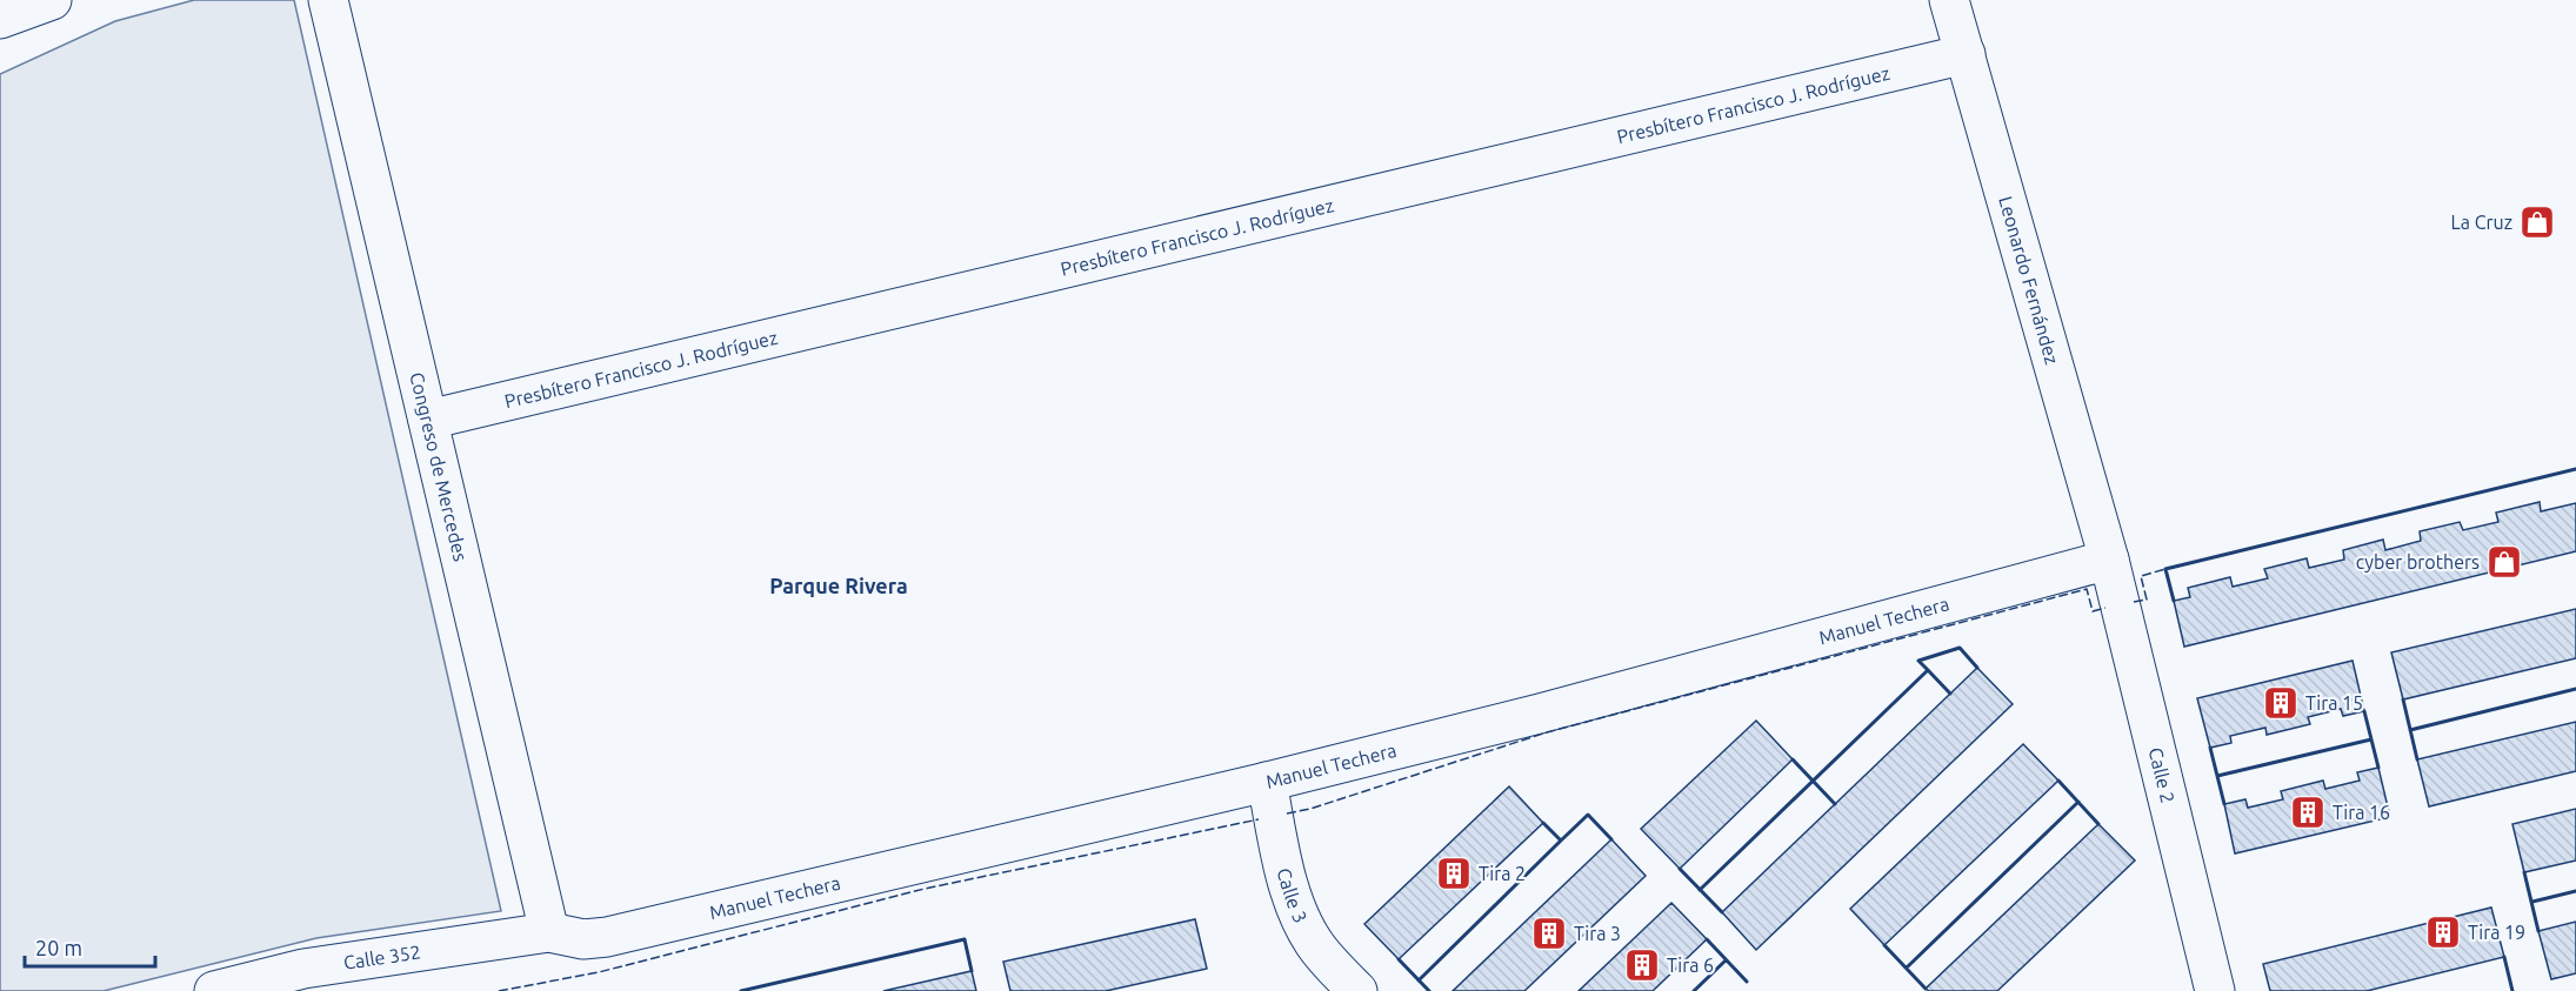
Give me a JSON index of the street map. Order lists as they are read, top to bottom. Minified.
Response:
{"streets":{"street":["Presbítero Francisco J. Rodríguez","Leonardo Fernández","Congreso de Mercedes","Manuel Techera","Calle 2","Calle 3","Calle 352"]},"crossings":[["Presbítero Francisco J. Rodríguez","Leonardo Fernández"],["Presbítero Francisco J. Rodríguez","Congreso de Mercedes"],["Leonardo Fernández","Manuel Techera"],["Leonardo Fernández","Calle 2"],["Congreso de Mercedes","Manuel Techera"],["Congreso de Mercedes","Calle 352"],["Manuel Techera","Calle 2"],["Manuel Techera","Calle 3"],["Manuel Techera","Calle 352"]],"districts":["Parque Rivera"],"places":{"shop":["La Cruz","cyber brothers"],"building":["Tira 15","Tira 16","Tira 2","Tira 19","Tira 3","Tira 6"]},"scale_bar":"20 m"}
